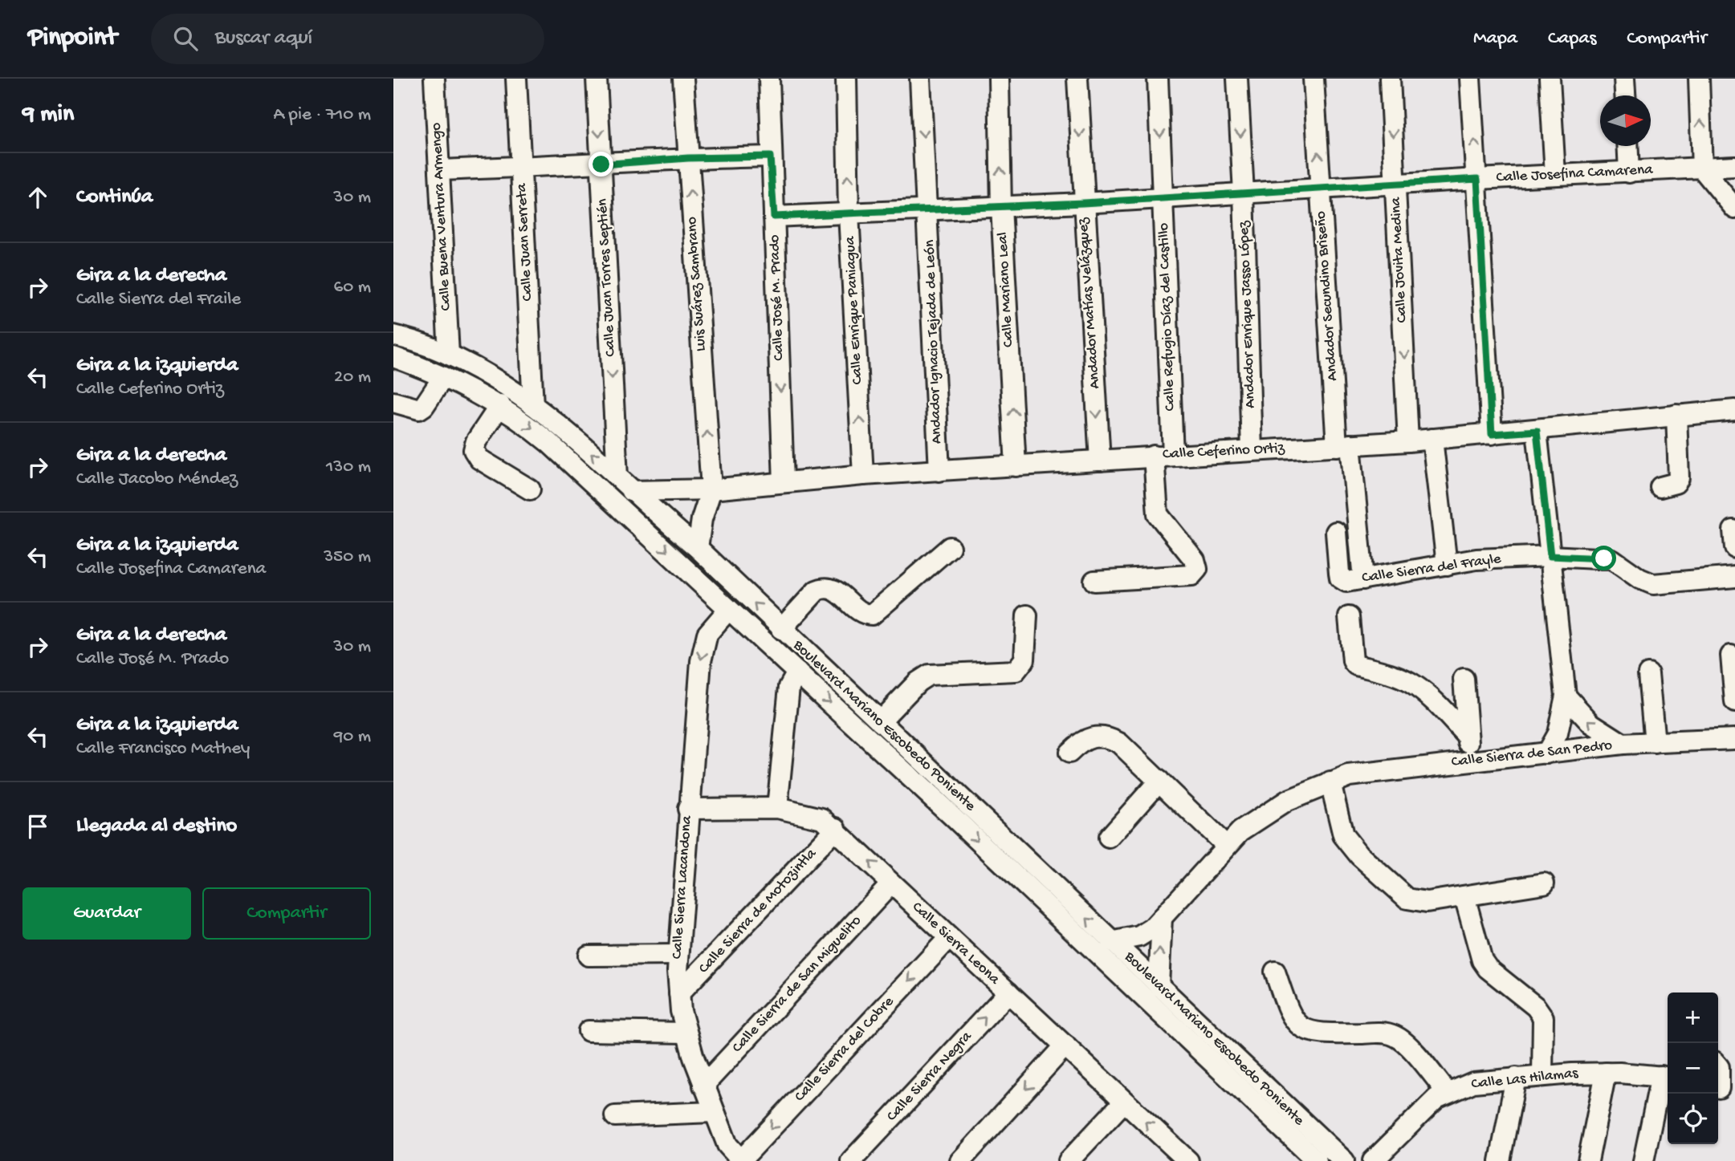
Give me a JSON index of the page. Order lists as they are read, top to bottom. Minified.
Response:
{"streets":{"street":["Calle Josefina Camarena","Calle Buena Ventura Armengo","Calle Juan Serreta","Calle Jovita Medina","Calle Juan Torres Septién","Luis Suárez Sambrano","Calle Mariano Leal","Andador Secundino Briseño","Calle José M. Prado","Andador Matías Velázquez","Calle Enrique Paniagua","Andador Enrique Jasso López","Calle Refugio Díaz del Castillo","Andador Ignacio Tejada de León","Calle Ceferino Ortiz","Calle Sierra del Frayle","Boulevard Mariano Escobedo Poniente","Calle Sierra de San Pedro","Calle Sierra Lacandona","Calle Sierra de Motozintla","Calle Sierra Leona","Calle Sierra de San Miguelito","Calle Sierra del Cobre","Calle Sierra Negra","Calle Las Hilamas"]},"crossings":[["Calle Josefina Camarena","Calle Jovita Medina"],["Calle Josefina Camarena","Calle Mariano Leal"],["Calle Josefina Camarena","Andador Secundino Briseño"],["Calle Josefina Camarena","Calle José M. Prado"],["Calle Josefina Camarena","Andador Matías Velázquez"],["Calle Josefina Camarena","Calle Enrique Paniagua"],["Calle Josefina Camarena","Andador Enrique Jasso López"],["Calle Josefina Camarena","Calle Refugio Díaz del Castillo"],["Calle Josefina Camarena","Andador Ignacio Tejada de León"],["Calle Buena Ventura Armengo","Boulevard Mariano Escobedo Poniente"],["Calle Juan Serreta","Boulevard Mariano Escobedo Poniente"],["Calle Jovita Medina","Calle Ceferino Ortiz"],["Calle Juan Torres Septién","Boulevard Mariano Escobedo Poniente"],["Luis Suárez Sambrano","Calle Ceferino Ortiz"],["Calle Mariano Leal","Calle Ceferino Ortiz"],["Andador Secundino Briseño","Calle Ceferino Ortiz"],["Andador Secundino Briseño","Calle Sierra del Frayle"],["Calle José M. Prado","Calle Ceferino Ortiz"],["Andador Matías Velázquez","Calle Ceferino Ortiz"],["Calle Enrique Paniagua","Calle Ceferino Ortiz"],["Andador Enrique Jasso López","Calle Ceferino Ortiz"],["Calle Refugio Díaz del Castillo","Calle Ceferino Ortiz"],["Andador Ignacio Tejada de León","Calle Ceferino Ortiz"],["Calle Ceferino Ortiz","Boulevard Mariano Escobedo Poniente"],["Boulevard Mariano Escobedo Poniente","Calle Sierra de San Pedro"],["Boulevard Mariano Escobedo Poniente","Calle Sierra Lacandona"],["Calle Sierra Lacandona","Calle Sierra de Motozintla"],["Calle Sierra Lacandona","Calle Sierra Leona"],["Calle Sierra Lacandona","Calle Sierra de San Miguelito"],["Calle Sierra Lacandona","Calle Sierra del Cobre"],["Calle Sierra de Motozintla","Calle Sierra Leona"],["Calle Sierra Leona","Calle Sierra de San Miguelito"],["Calle Sierra Leona","Calle Sierra del Cobre"],["Calle Sierra Leona","Calle Sierra Negra"]],"one_way":["Calle Juan Torres Septién","Luis Suárez Sambrano","Calle Mariano Leal","Calle José M. Prado","Andador Matías Velázquez","Calle Enrique Paniagua"],"north":"right","page":{"header":"Pinpoint","search":"Buscar aquí","nav":["Mapa","Capas","Compartir"],"heading":["9 min","A pie · 710 m"],"list":[["Continúa","30 m"],["Gira a la derecha","Calle Sierra del Fraile","60 m"],["Gira a la izquierda","Calle Ceferino Ortiz","20 m"],["Gira a la derecha","Calle Jacobo Méndez","130 m"],["Gira a la izquierda","Calle Josefina Camarena","350 m"],["Gira a la derecha","Calle José M. Prado","30 m"],["Gira a la izquierda","Calle Francisco Mathey","90 m"],"Llegada al destino"],"buttons":["Guardar","Compartir"],"map_buttons":["+","−"]}}
